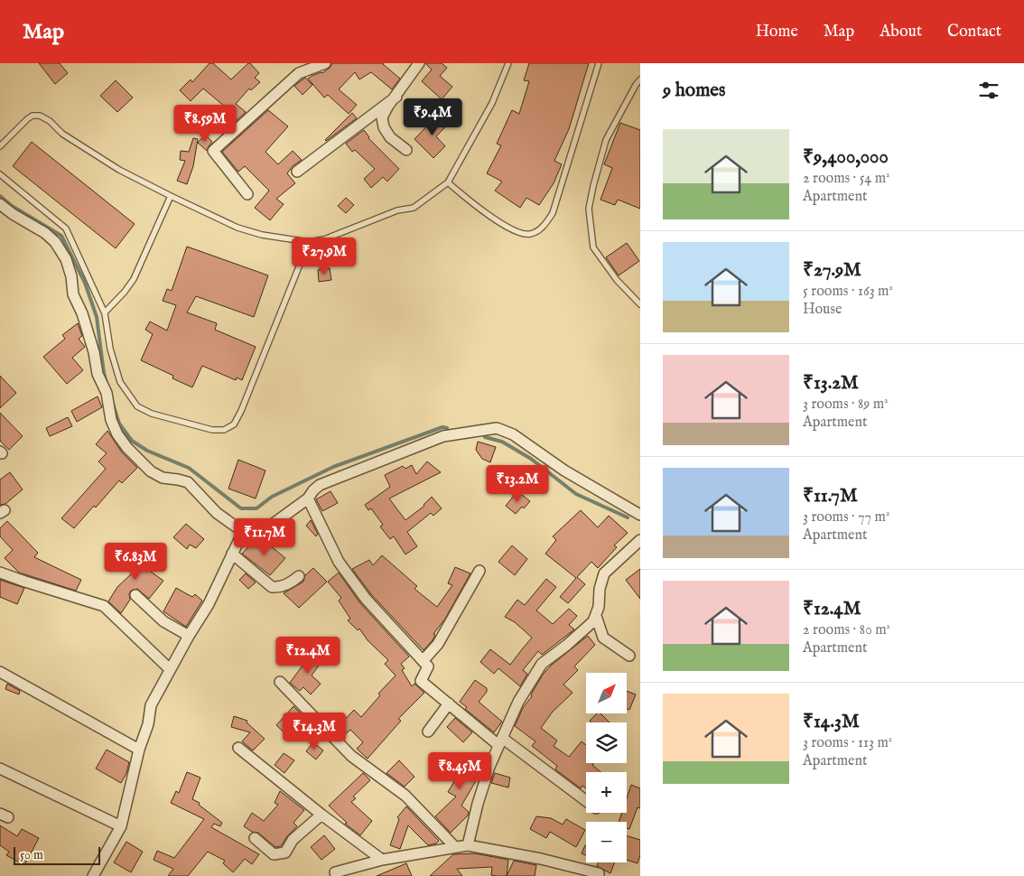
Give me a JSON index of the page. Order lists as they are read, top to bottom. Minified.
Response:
{"scale_bar":"50 m","north":"top right","page":{"header":"Map","nav":["Home","Map","About","Contact"],"heading":"9 homes","price":["₹9.4M","₹8.59M","₹27.9M","₹13.2M","₹11.7M","₹6.83M","₹12.4M","₹14.3M","₹8.45M"],"list":[{"name":"₹9,400,000","note":"2 rooms · 54 m² · Apartment"},{"name":"₹27.9M","note":"5 rooms · 163 m² · House"},{"name":"₹13.2M","note":"3 rooms · 89 m² · Apartment"},{"name":"₹11.7M","note":"3 rooms · 77 m² · Apartment"},{"name":"₹12.4M","note":"2 rooms · 80 m² · Apartment"},{"name":"₹14.3M","note":"3 rooms · 113 m² · Apartment"}],"map_buttons":["+","−"],"scale":"50 m"}}
